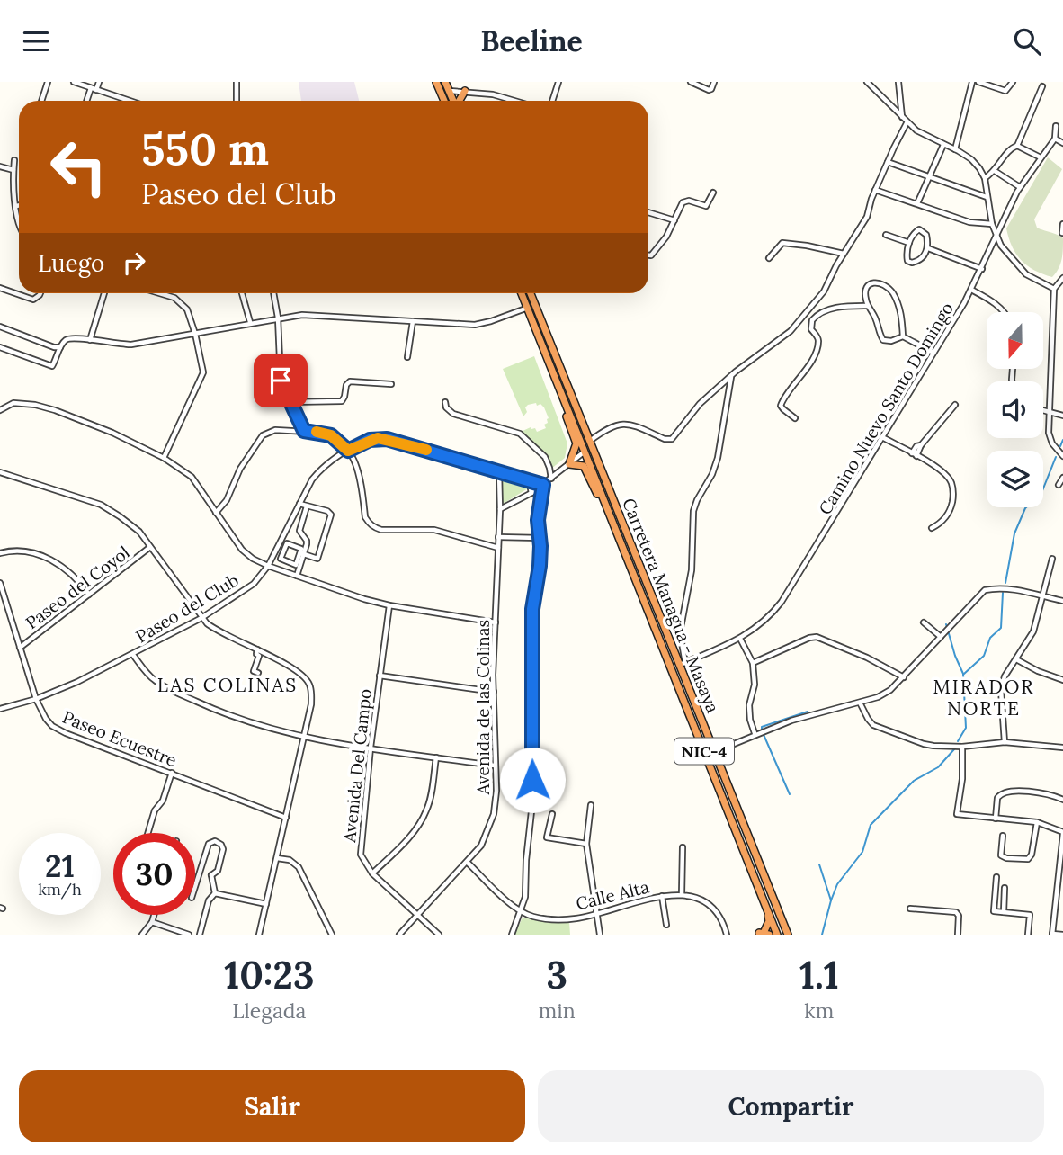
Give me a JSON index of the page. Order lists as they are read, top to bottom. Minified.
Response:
{"streets":{"highway":["Carretera Managua - Masaya","NIC-4"],"street":["Camino Nuevo Santo Domingo","Paseo del Coyol","Paseo del Club","Avenida de las Colinas","Paseo Ecuestre","Avenida Del Campo","Calle Alta"]},"crossings":[["Camino Nuevo Santo Domingo","Carretera Managua - Masaya"],["Paseo del Coyol","Paseo Ecuestre"],["Paseo del Club","Avenida de las Colinas"],["Paseo del Club","Paseo Ecuestre"],["Avenida de las Colinas","Avenida Del Campo"],["Avenida de las Colinas","Calle Alta"]],"districts":["LAS COLINAS","MIRADOR NORTE"],"north":"bottom","page":{"header":"Beeline","turn":["550 m","Paseo del Club"],"then":"Luego","speed":"21 km/h","limit":"30","eta":["10:23","Llegada","3","min","1.1","km"],"buttons":["Salir","Compartir"]}}
